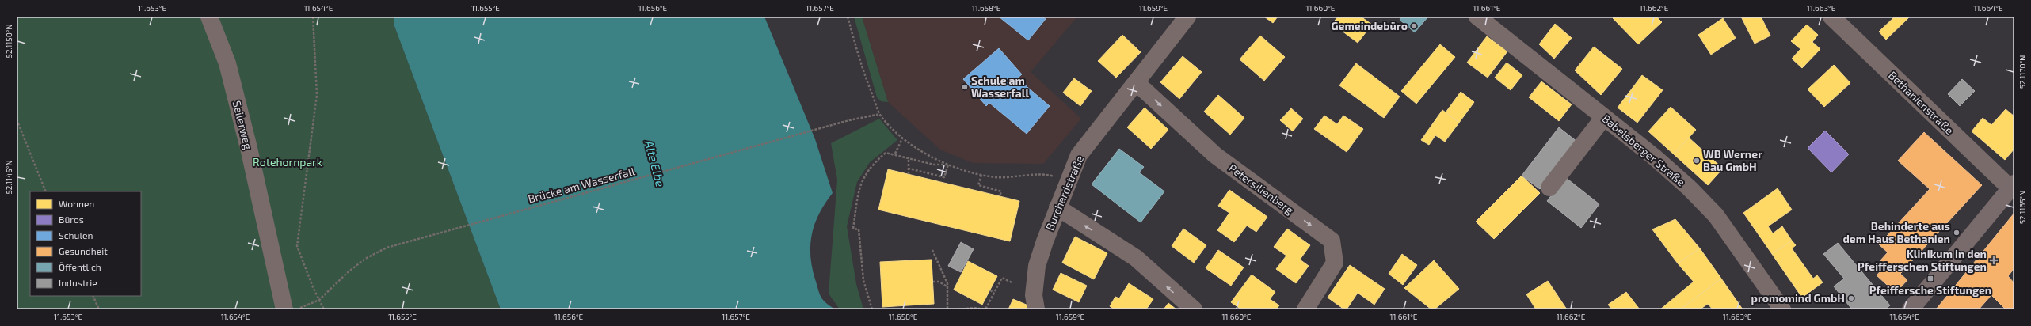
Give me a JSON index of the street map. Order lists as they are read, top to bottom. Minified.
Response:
{"streets":{"street":["Bethanienstraße","Seilerweg","Babelsberger Straße","Petersilienberg","Burchardstraße"],"path":["Brücke am Wasserfall"]},"crossings":[["Petersilienberg","Burchardstraße"]],"water":["Alte Elbe"],"parks":["Rotehornpark"],"places":{"other":["Gemeindebüro","Schule am Wasserfall","WB Werner Bau GmbH","Behinderte aus dem Haus Bethanien","promomind GmbH"],"health":["Klinikum in den Pfeifferschen Stiftungen"],"transit":["Pfeiffersche Stiftungen"]},"legend":["Wohnen","Büros","Schulen","Gesundheit","Öffentlich","Industrie"],"coordinates":["11.653°E","11.654°E","11.655°E","11.656°E","11.657°E","11.658°E","11.659°E","11.660°E","11.661°E","11.662°E","11.663°E","11.664°E","52.1150°N","52.1170°N","52.1145°N","52.1165°N"]}
